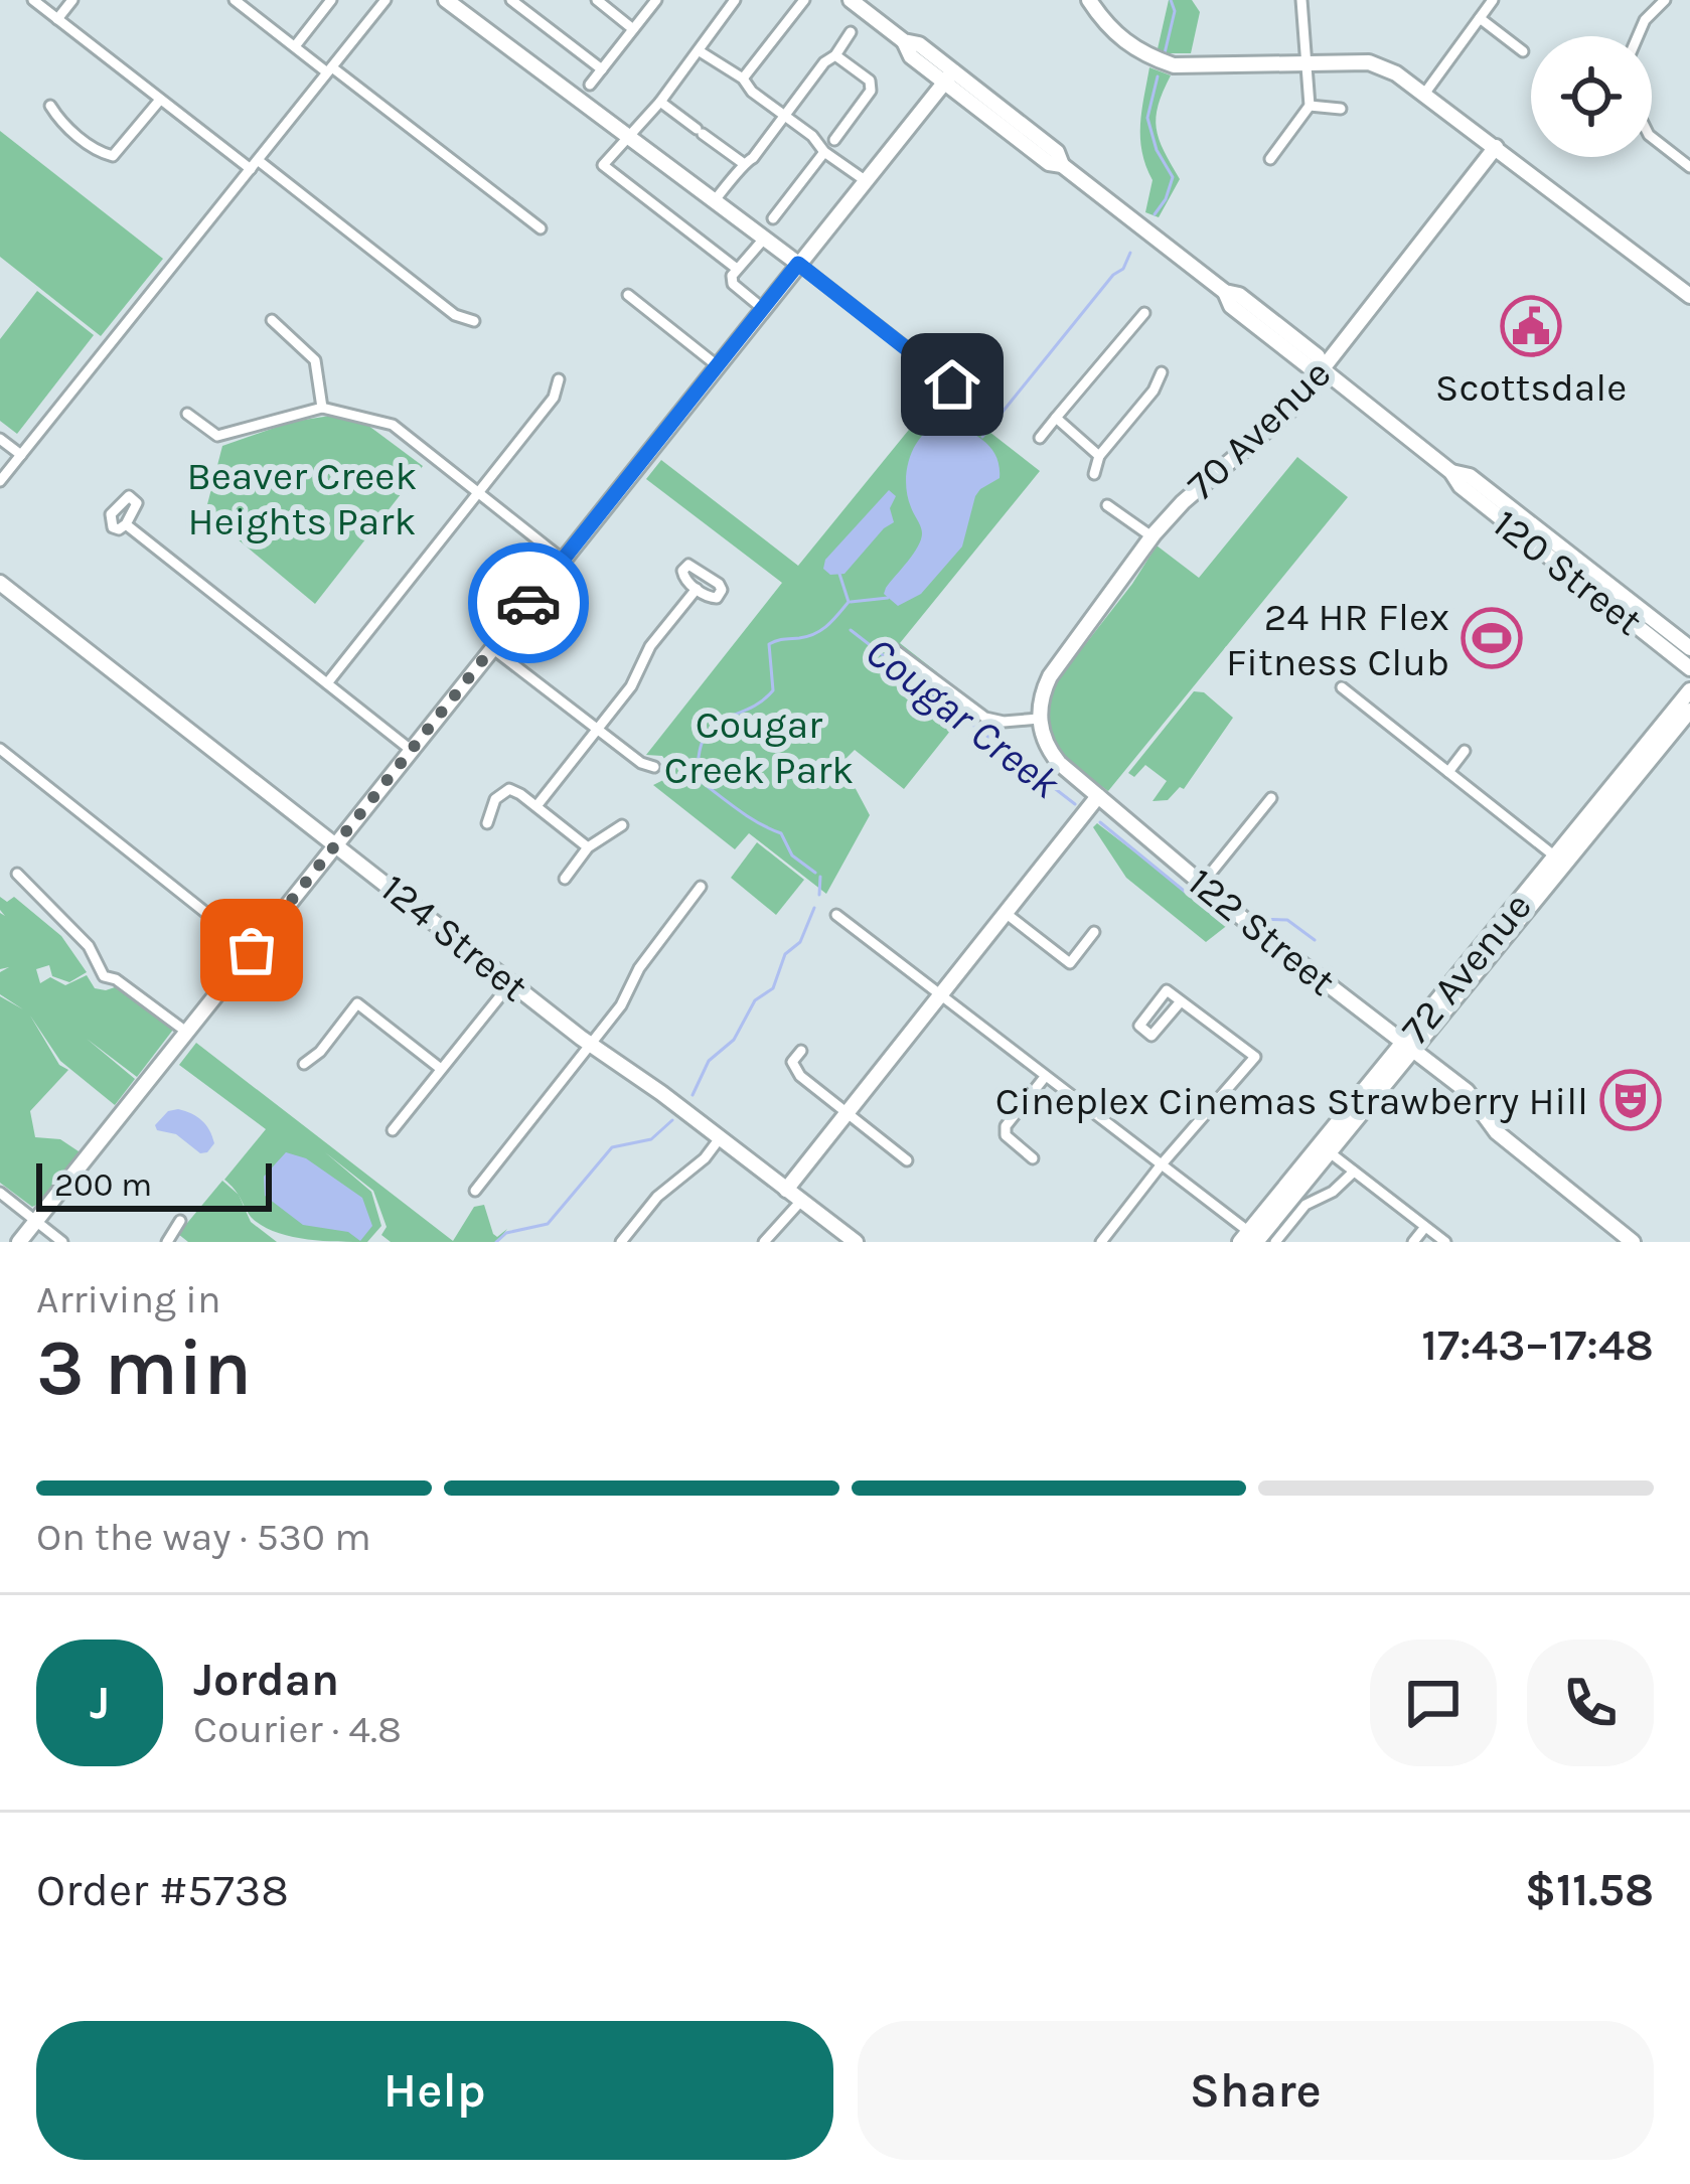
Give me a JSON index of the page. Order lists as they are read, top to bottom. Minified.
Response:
{"streets":{"street":["70 Avenue","120 Street","122 Street","124 Street","72 Avenue"]},"crossings":[["70 Avenue","120 Street"],["70 Avenue","122 Street"],["122 Street","72 Avenue"]],"water":["Cougar Creek"],"parks":["Beaver Creek Heights Park","Cougar Creek Park"],"places":{"public building":["Scottsdale"],"sports":["24 HR Flex Fitness Club"],"theatre":["Cineplex Cinemas Strawberry Hill"]},"scale_bar":"200 m","page":{"scale":"200 m","heading":["3 min","Arriving in","17:43–17:48"],"panel":["Jordan","Courier · 4.8","Order #5738","$11.58"],"bar":"On the way · 530 m","round":"J","buttons":["Help","Share"]}}
